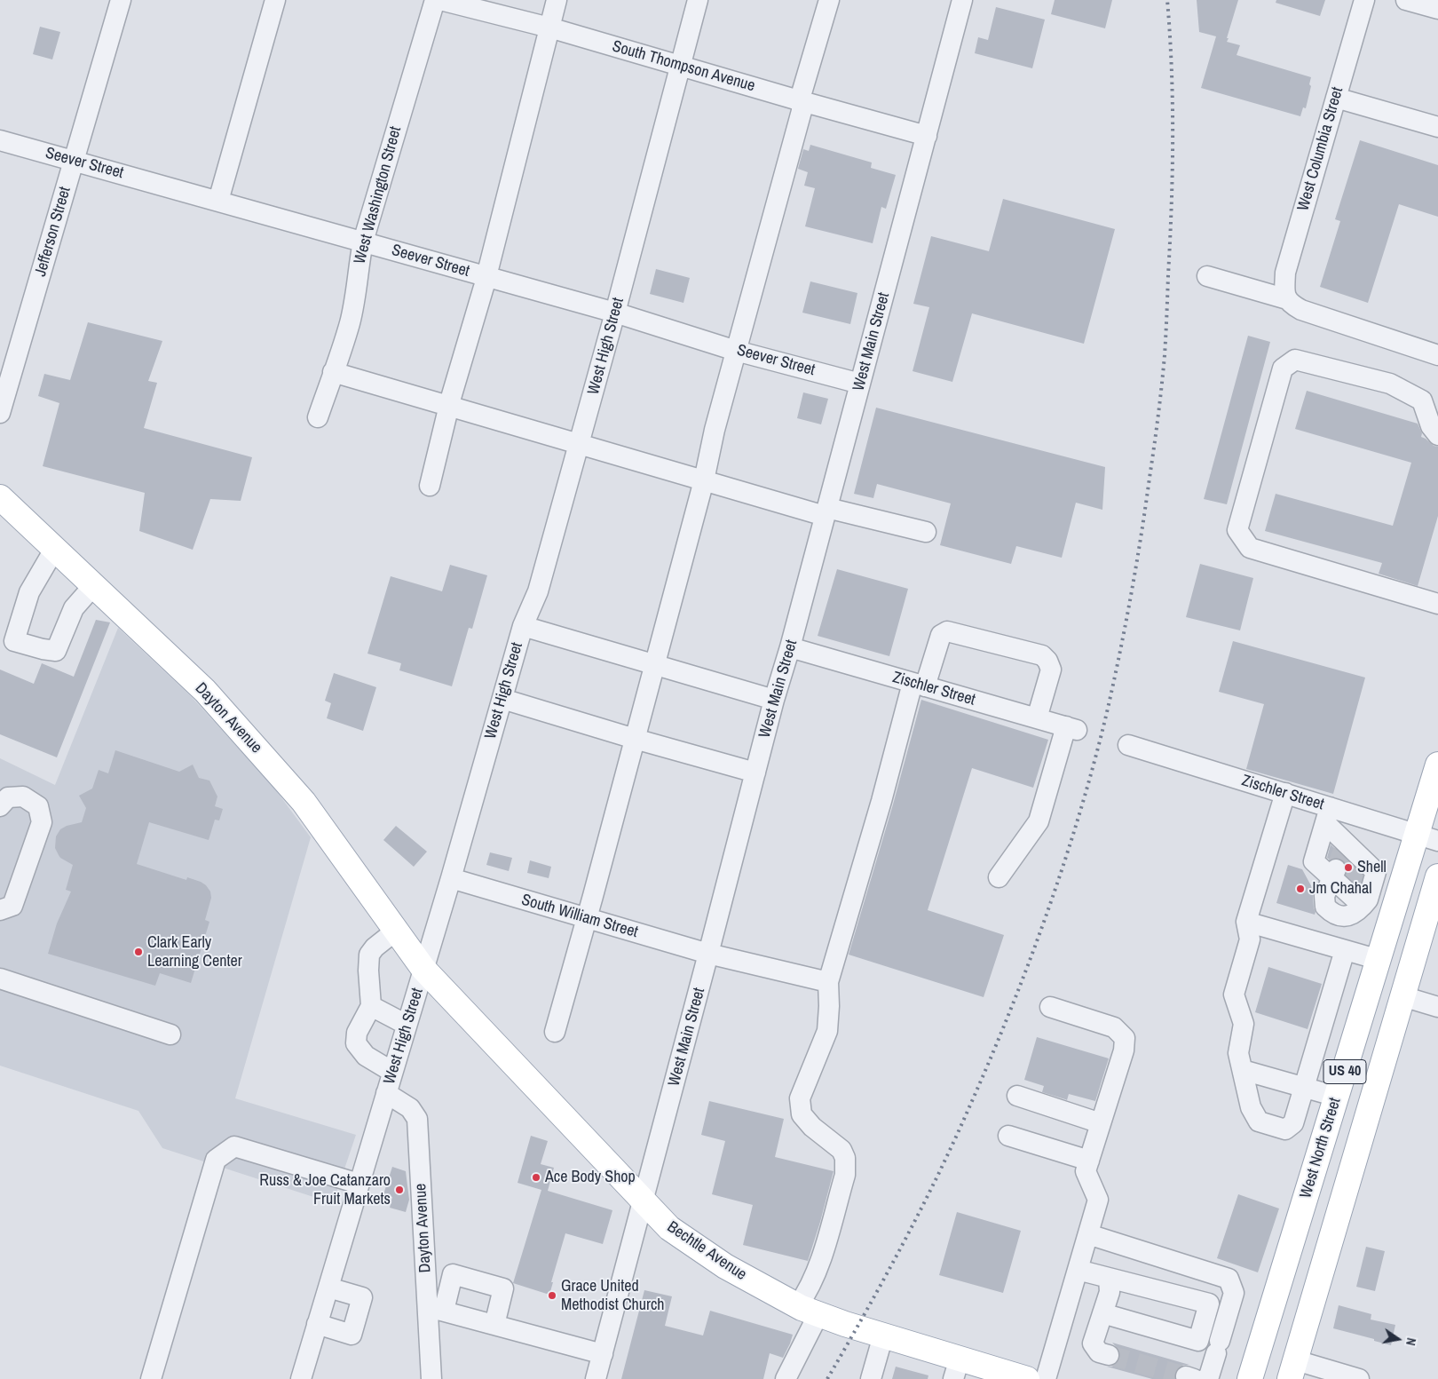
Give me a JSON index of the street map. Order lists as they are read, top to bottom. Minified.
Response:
{"streets":{"main road":["Dayton Avenue","US 40","West North Street","Bechtle Avenue"],"street":["South Thompson Avenue","West Columbia Street","Seever Street","West Washington Street","Jefferson Street","West Main Street","West High Street","Zischler Street","South William Street"]},"crossings":[["South Thompson Avenue","West Main Street"],["South Thompson Avenue","West High Street"],["Seever Street","West Washington Street"],["Seever Street","Jefferson Street"],["Seever Street","West Main Street"],["Seever Street","West High Street"],["West Main Street","Zischler Street"],["West Main Street","South William Street"],["West Main Street","Bechtle Avenue"],["West High Street","Dayton Avenue"],["West High Street","South William Street"],["West High Street","Bechtle Avenue"],["Zischler Street","West North Street"],["Dayton Avenue","Bechtle Avenue"]],"places":["Shell","Jm Chahal","Clark Early Learning Center","Ace Body Shop","Russ & Joe Catanzaro Fruit Markets","Grace United Methodist Church"],"north":"right"}
